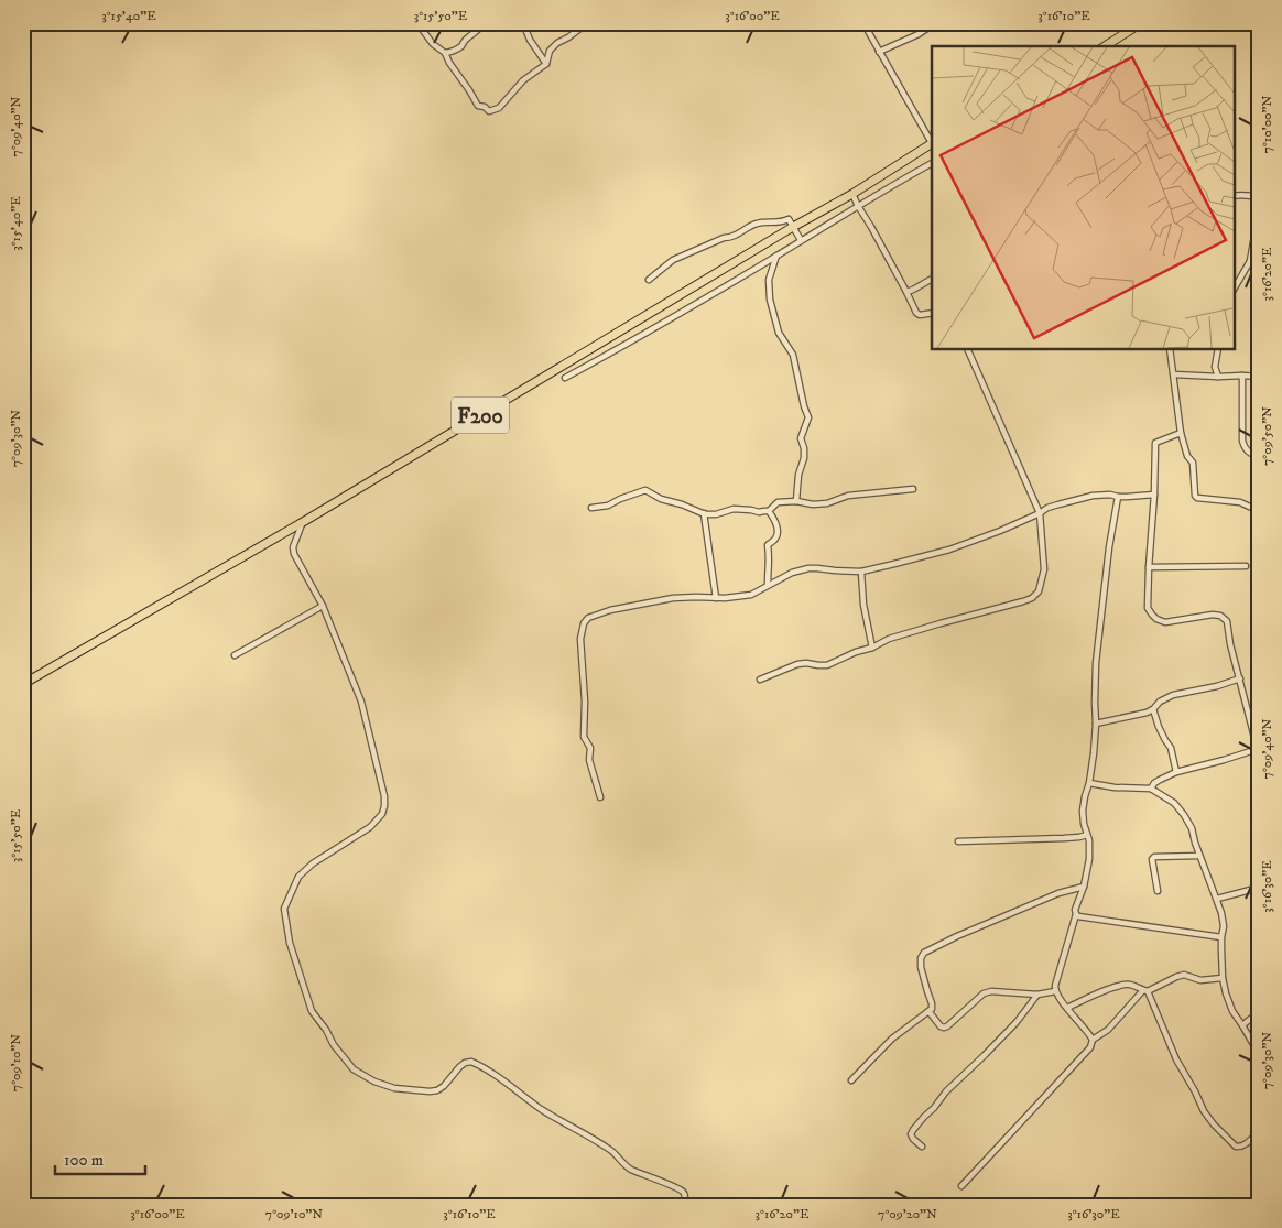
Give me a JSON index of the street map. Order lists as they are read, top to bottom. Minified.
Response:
{"streets":{"main road":["F200"]},"scale_bar":"100 m","coordinates":["3°15'40\"E","3°15'50\"E","3°16'00\"E","3°16'10\"E","7°10'00\"N","7°09'40\"N","3°16'20\"E","7°09'50\"N","7°09'30\"N","3°16'30\"E","7°09'10\"N","7°09'20\"N"]}
